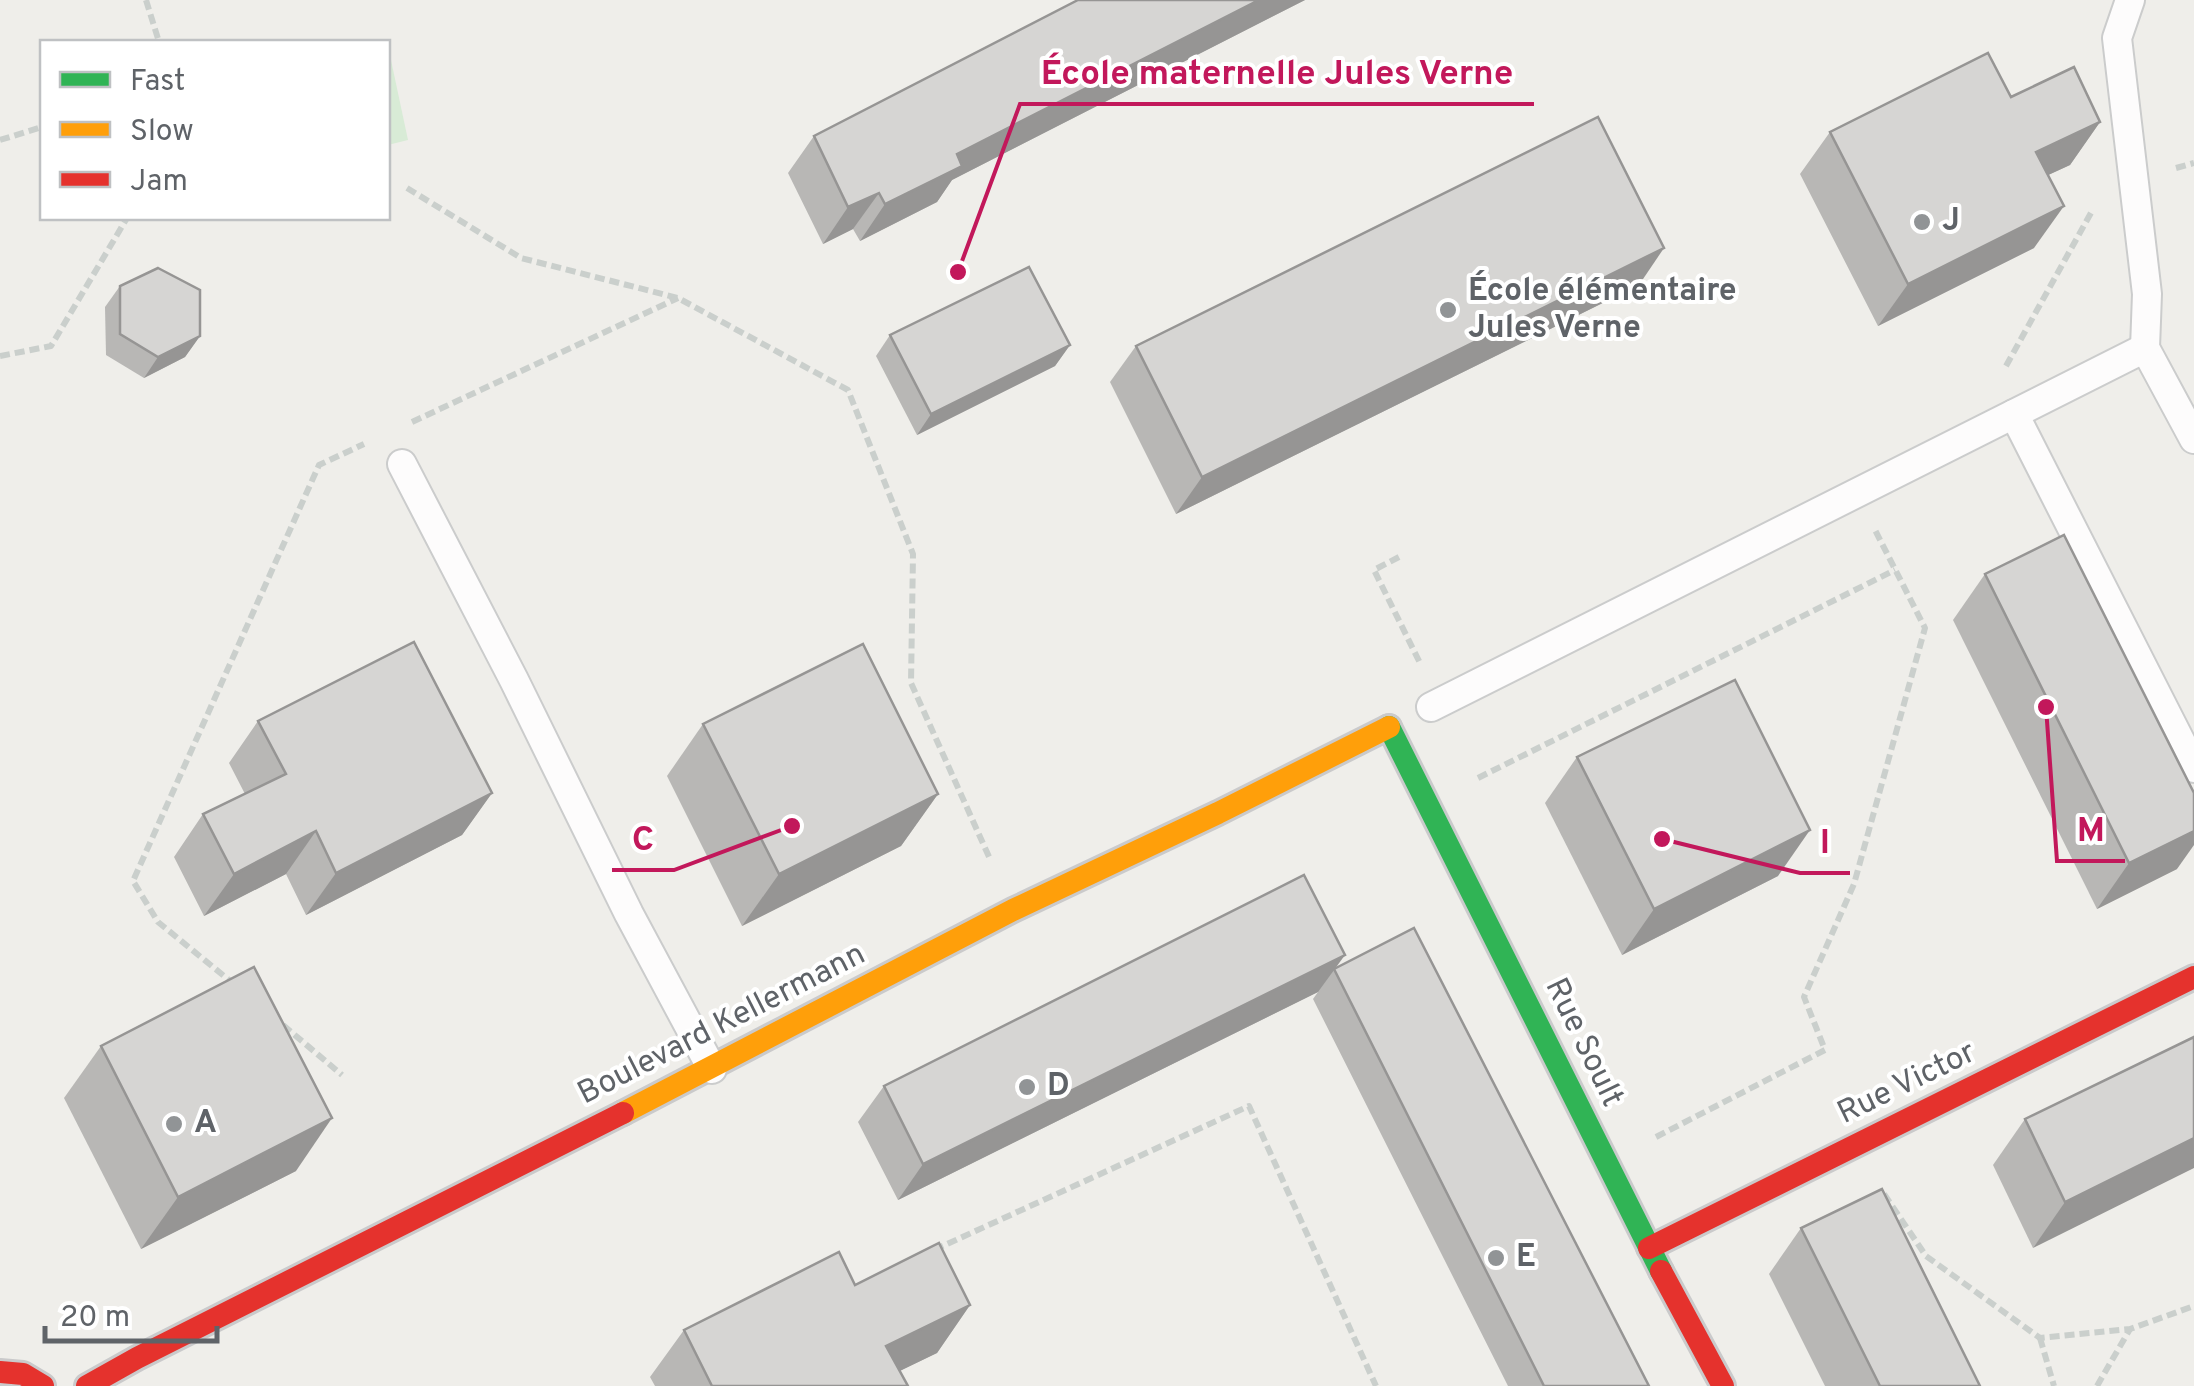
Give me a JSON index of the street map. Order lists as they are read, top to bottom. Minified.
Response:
{"streets":{"street":["Boulevard Kellermann","Rue Soult","Rue Victor"]},"crossings":[["Boulevard Kellermann","Rue Soult"],["Rue Soult","Rue Victor"]],"places":["J","École maternelle Jules Verne","École élémentaire Jules Verne","M","C","I","D","A","E"],"legend":["Fast","Slow","Jam"],"scale_bar":"20 m"}
